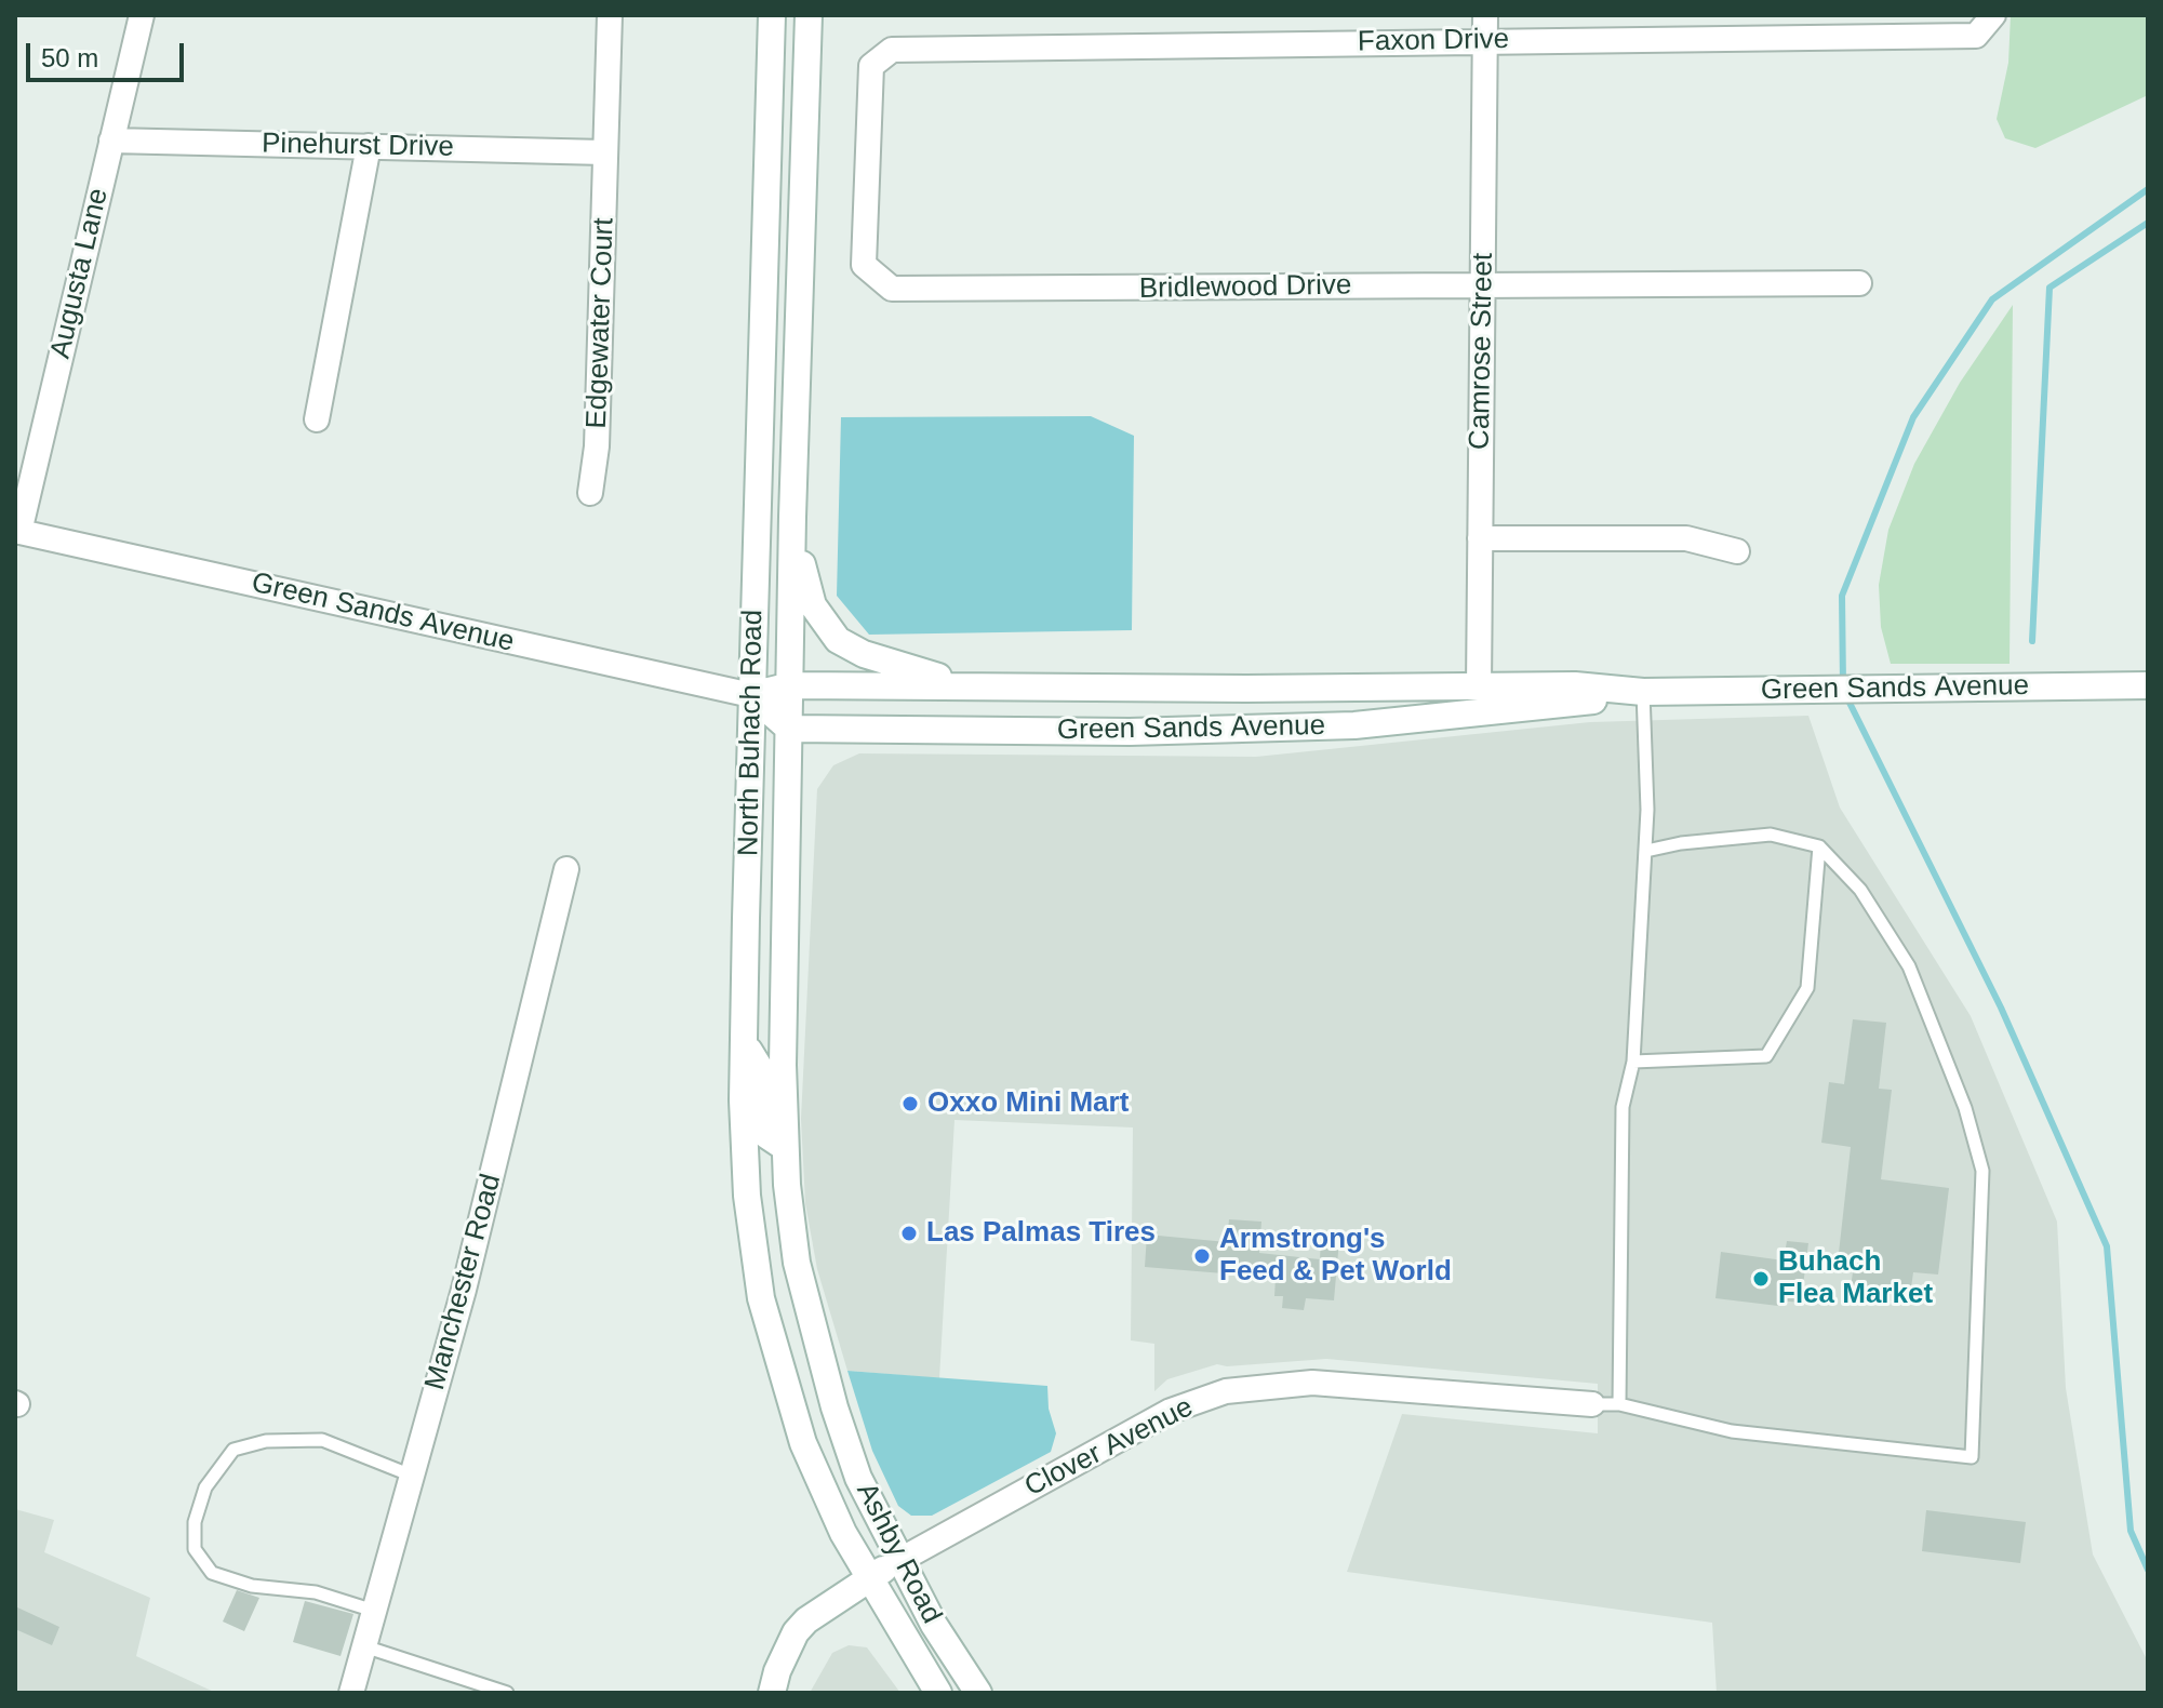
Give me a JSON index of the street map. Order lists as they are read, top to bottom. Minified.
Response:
{"streets":{"main road":["Green Sands Avenue","North Buhach Road","Ashby Road"],"street":["Faxon Drive","Pinehurst Drive","Augusta Lane","Bridlewood Drive","Edgewater Court","Camrose Street","Manchester Road","Clover Avenue"]},"crossings":[["Faxon Drive","Bridlewood Drive"],["Faxon Drive","Camrose Street"],["Pinehurst Drive","Augusta Lane"],["Pinehurst Drive","Edgewater Court"],["Augusta Lane","Green Sands Avenue"],["Bridlewood Drive","Camrose Street"],["Camrose Street","Green Sands Avenue"],["Green Sands Avenue","North Buhach Road"],["North Buhach Road","Ashby Road"],["Clover Avenue","Ashby Road"]],"places":["Oxxo Mini Mart","Las Palmas Tires","Armstrong's Feed & Pet World","Buhach Flea Market"],"scale_bar":"50 m"}
